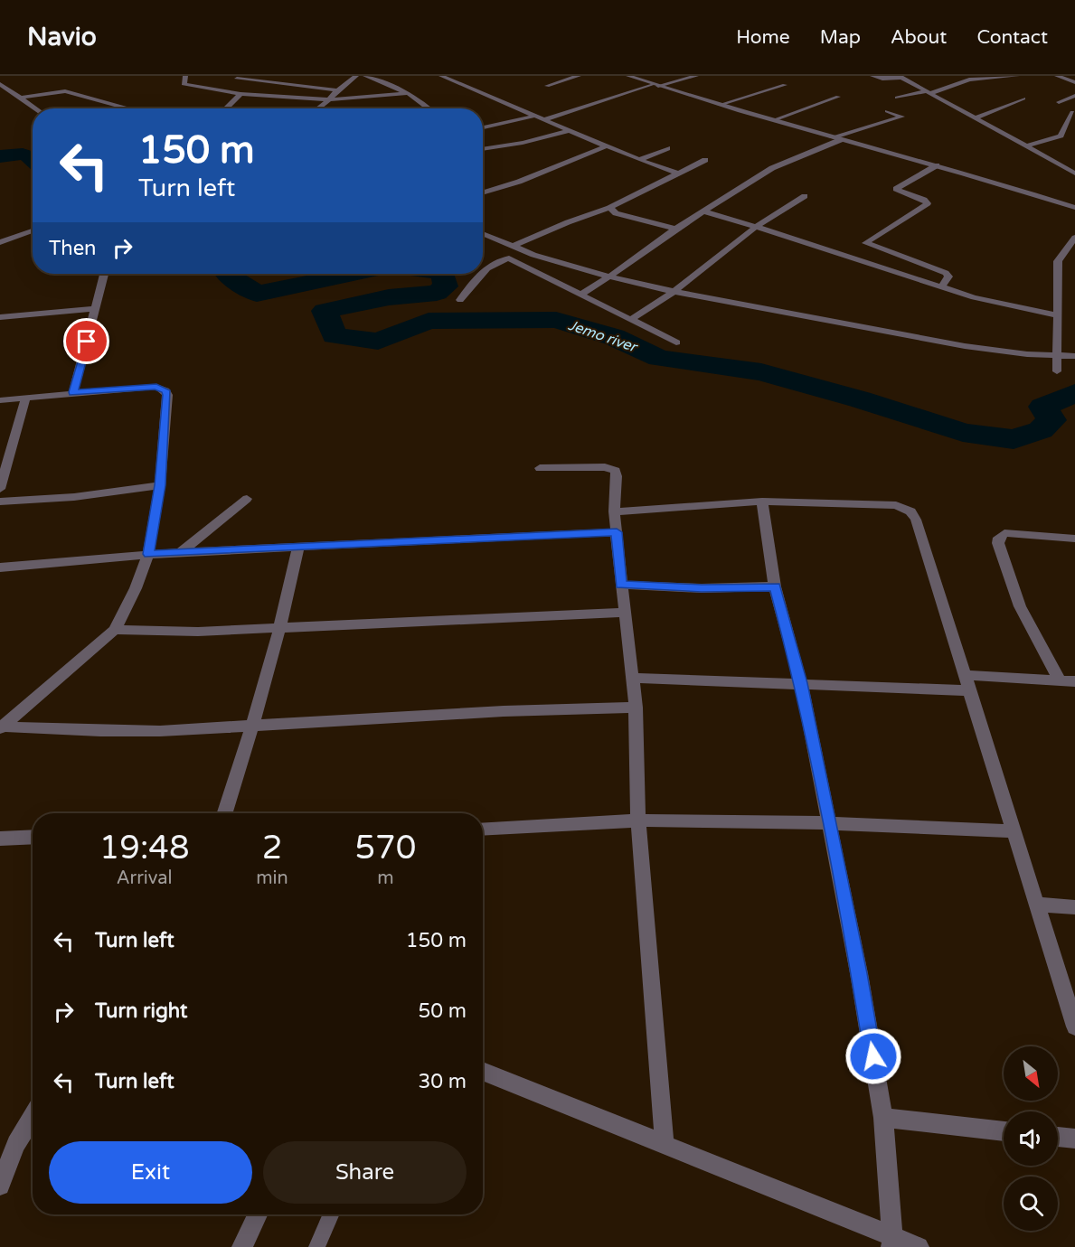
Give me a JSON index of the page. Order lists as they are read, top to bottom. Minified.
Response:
{"water":["Jemo river"],"north":"bottom right","page":{"header":"Navio","nav":["Home","Map","About","Contact"],"turn":["150 m","Turn left"],"then":"Then","eta":["19:48","Arrival","2","min","570","m"],"list":[{"name":"Turn left","value":"150 m"},{"name":"Turn right","value":"50 m"},{"name":"Turn left","value":"30 m"}],"buttons":["Exit","Share"]}}
